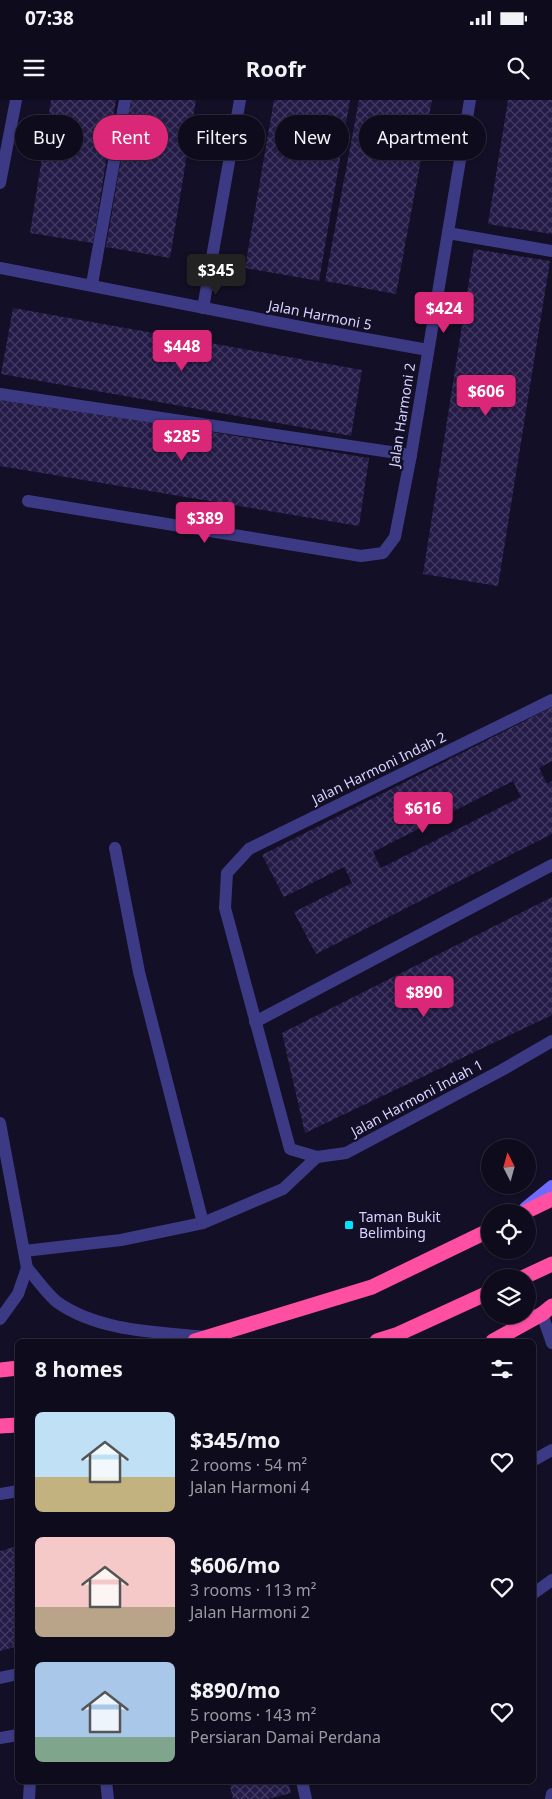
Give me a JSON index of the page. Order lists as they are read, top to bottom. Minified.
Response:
{"streets":{"street":["Jalan Harmoni 5","Jalan Harmoni 2","Jalan Harmoni Indah 2","Jalan Harmoni Indah 1"]},"crossings":[["Jalan Harmoni 5","Jalan Harmoni 2"],["Jalan Harmoni Indah 2","Jalan Harmoni Indah 1"]],"places":{"transit":["Taman Bukit Belimbing"]},"north":"top","page":{"status":"07:38","header":"Roofr","chip":["Buy","Rent","Filters","New","Apartment"],"price":["$345","$424","$448","$606","$285","$389","$616","$890"],"heading":"8 homes","list":[{"name":"$345/mo","note":"2 rooms · 54 m² · Jalan Harmoni 4"},{"name":"$606/mo","note":"3 rooms · 113 m² · Jalan Harmoni 2"},{"name":"$890/mo","note":"5 rooms · 143 m² · Persiaran Damai Perdana"}]}}
